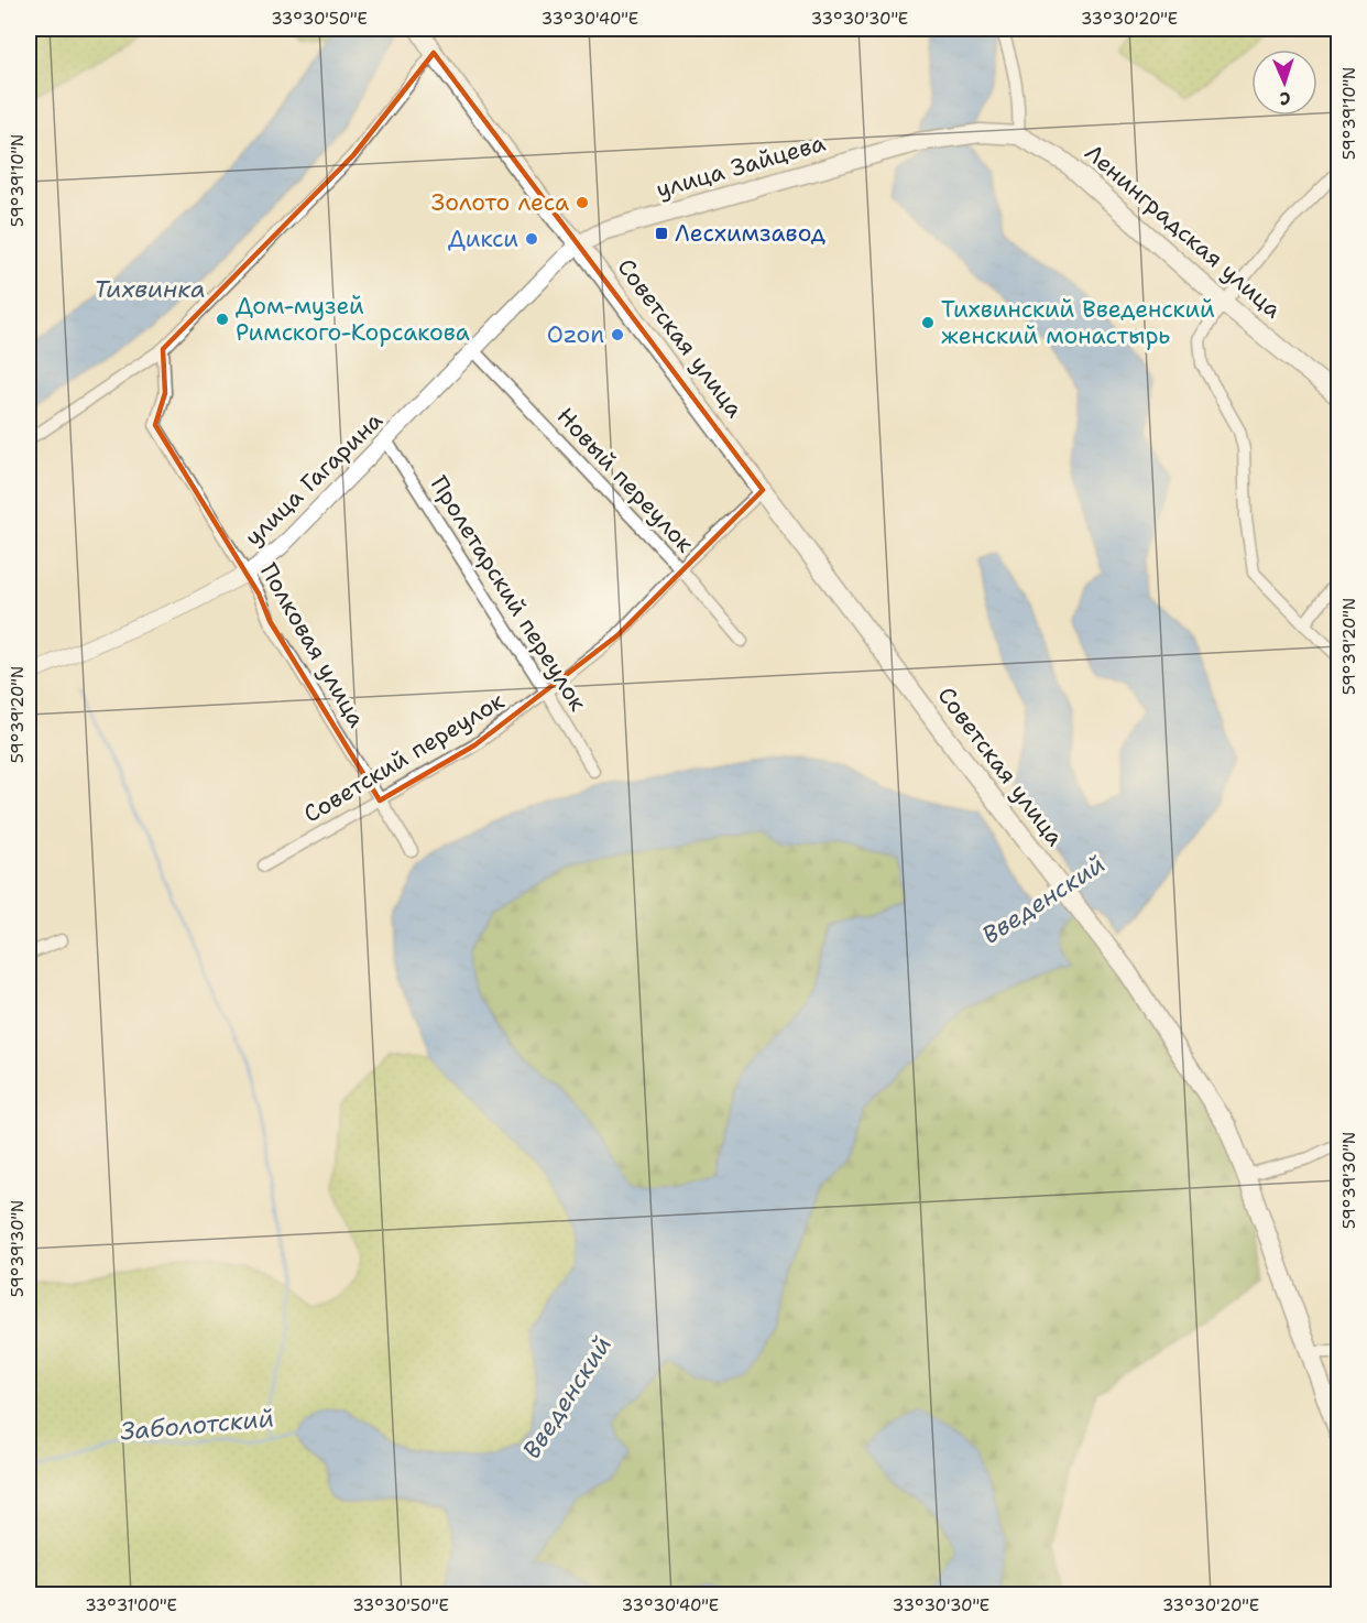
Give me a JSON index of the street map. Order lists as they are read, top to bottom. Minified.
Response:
{"streets":{"main road":["улица Зайцева","Ленинградская улица","Советская улица"],"street":["улица Гагарина","Новый переулок","Пролетарский переулок","Полковая улица","Советский переулок"]},"crossings":[["улица Зайцева","Ленинградская улица"],["улица Зайцева","Советская улица"],["улица Зайцева","улица Гагарина"],["Советская улица","улица Гагарина"],["Советская улица","Советский переулок"],["улица Гагарина","Новый переулок"],["улица Гагарина","Пролетарский переулок"],["улица Гагарина","Полковая улица"],["Новый переулок","Советский переулок"],["Пролетарский переулок","Советский переулок"],["Полковая улица","Советский переулок"]],"water":["Тихвинка","Введенский","Заболотский"],"places":{"other":["Золото леса","Дикси","Дом-музей Римского-Корсакова","Тихвинский Введенский женский монастырь","Ozon"],"transit":["Лесхимзавод"]},"north":"bottom","coordinates":["33°30'50\"E","33°30'40\"E","33°30'30\"E","33°30'20\"E","59°39'10\"N","59°39'20\"N","59°39'30\"N","33°31'00\"E"]}
